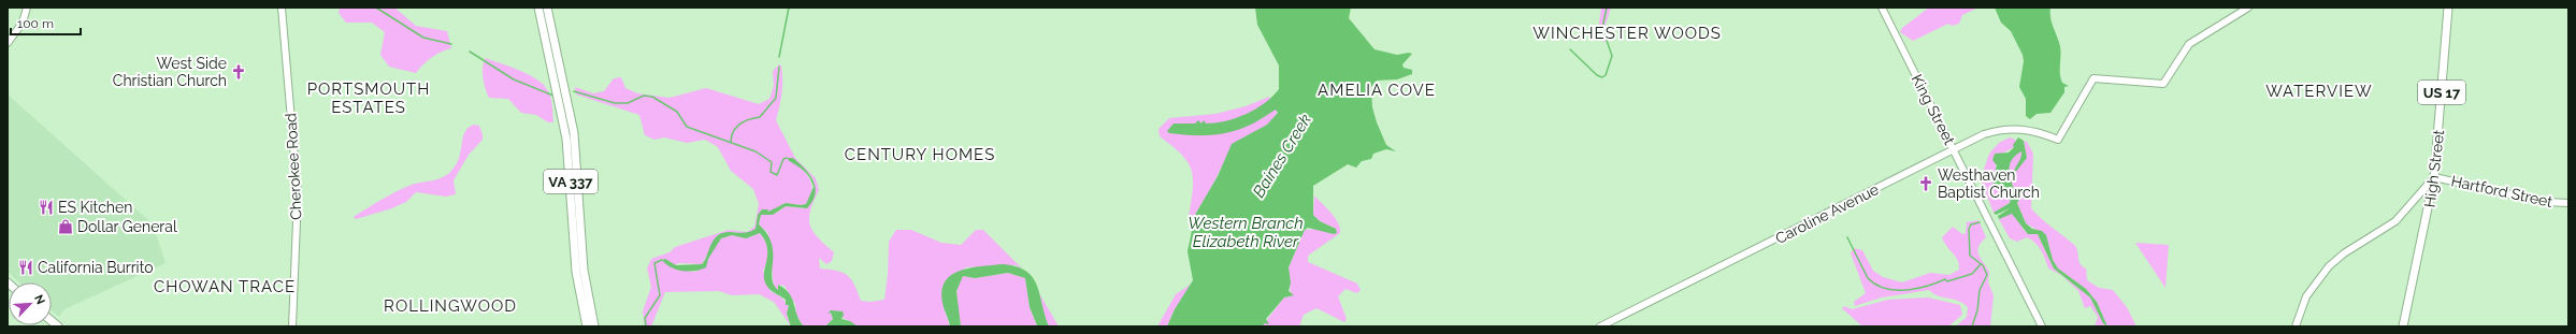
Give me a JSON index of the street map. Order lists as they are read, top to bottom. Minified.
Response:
{"streets":{"main road":["US 17","High Street","VA 337"],"street":["King Street","Cherokee Road","Hartford Street","Caroline Avenue"]},"crossings":[["King Street","Caroline Avenue"],["High Street","Hartford Street"]],"districts":["WINCHESTER WOODS","PORTSMOUTH ESTATES","AMELIA COVE","WATERVIEW","CENTURY HOMES","CHOWAN TRACE","ROLLINGWOOD"],"water":["Baines Creek","Western Branch Elizabeth River"],"places":{"church":["West Side Christian Church","Westhaven Baptist Church"],"restaurant":["ES Kitchen","California Burrito"],"shop":["Dollar General"]},"scale_bar":"100 m","north":"top right"}
